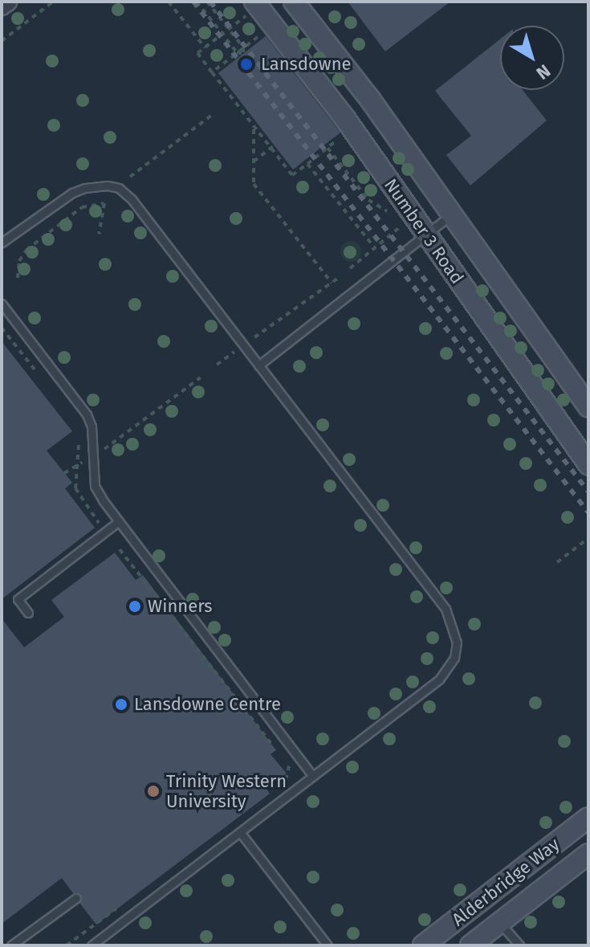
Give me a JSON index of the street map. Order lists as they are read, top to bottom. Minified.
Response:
{"streets":{"main road":["Number 3 Road","Alderbridge Way"]},"places":["Lansdowne","Winners","Lansdowne Centre","Trinity Western University"],"north":"bottom right"}
